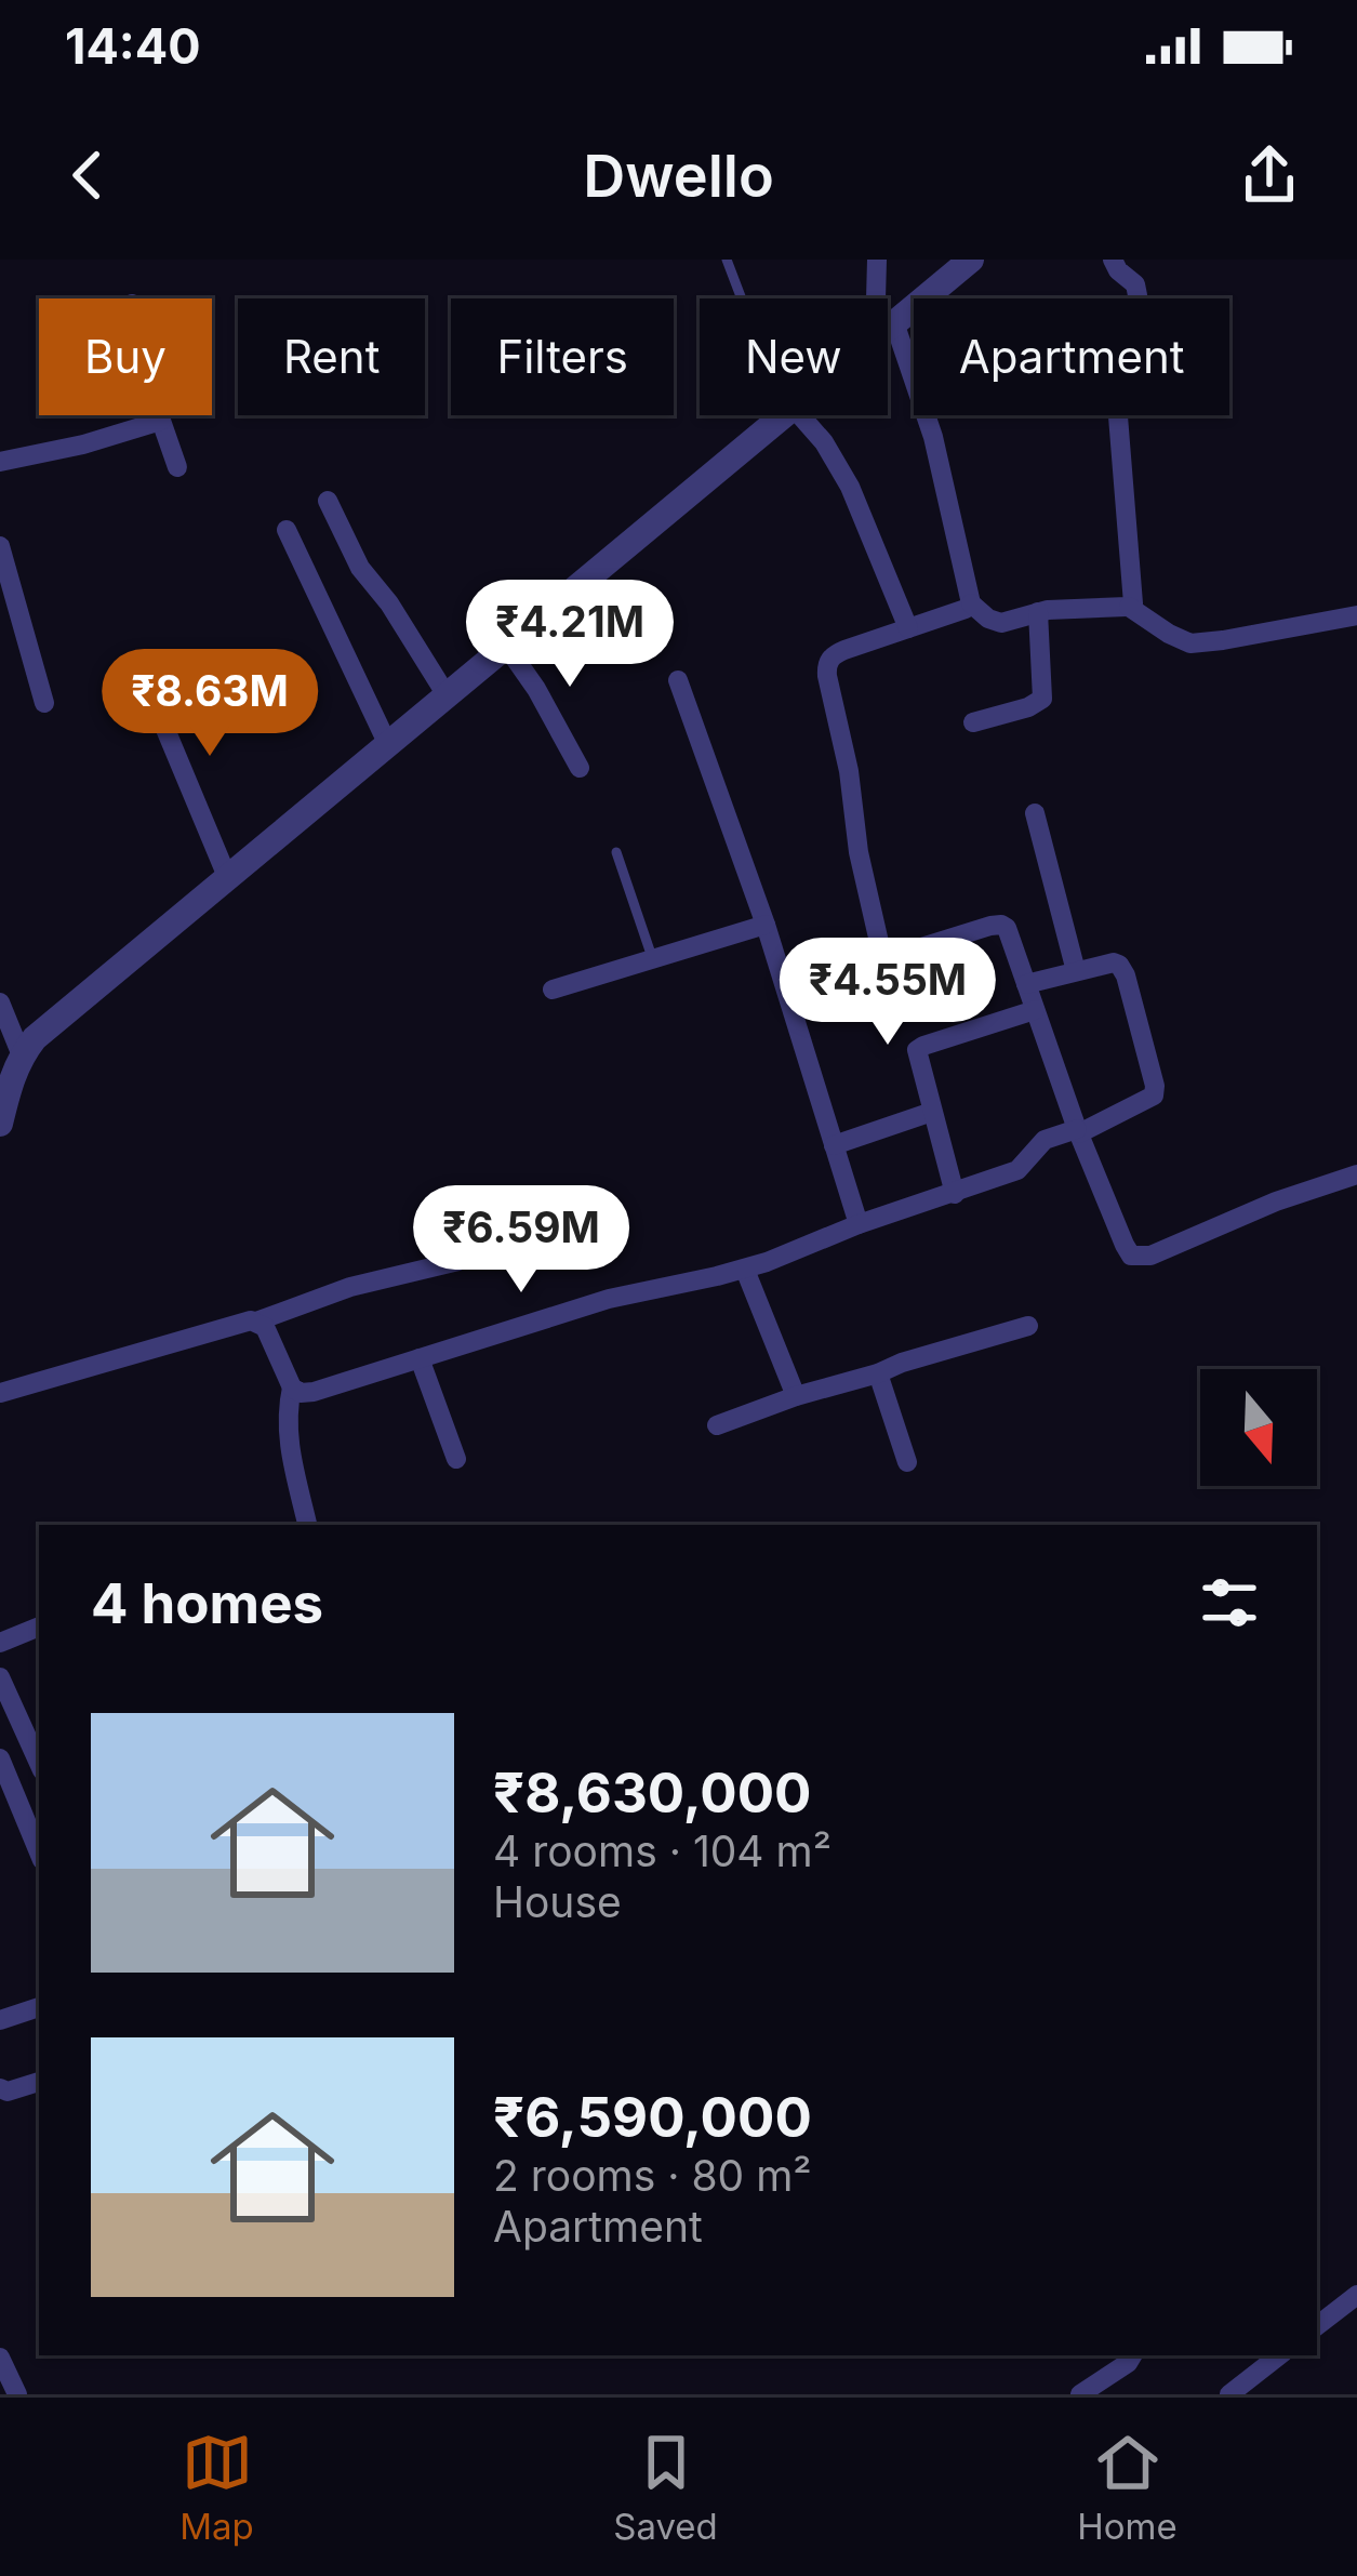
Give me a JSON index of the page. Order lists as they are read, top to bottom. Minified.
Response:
{"north":"bottom","page":{"status":"14:40","header":"Dwello","chip":["Buy","Rent","Filters","New","Apartment"],"price":["₹4.21M","₹8.63M","₹4.55M","₹6.59M"],"heading":"4 homes","list":[{"name":"₹8,630,000","note":"4 rooms · 104 m² · House"},{"name":"₹6,590,000","note":"2 rooms · 80 m² · Apartment"}],"tabs":["Map","Saved","Home"]}}
